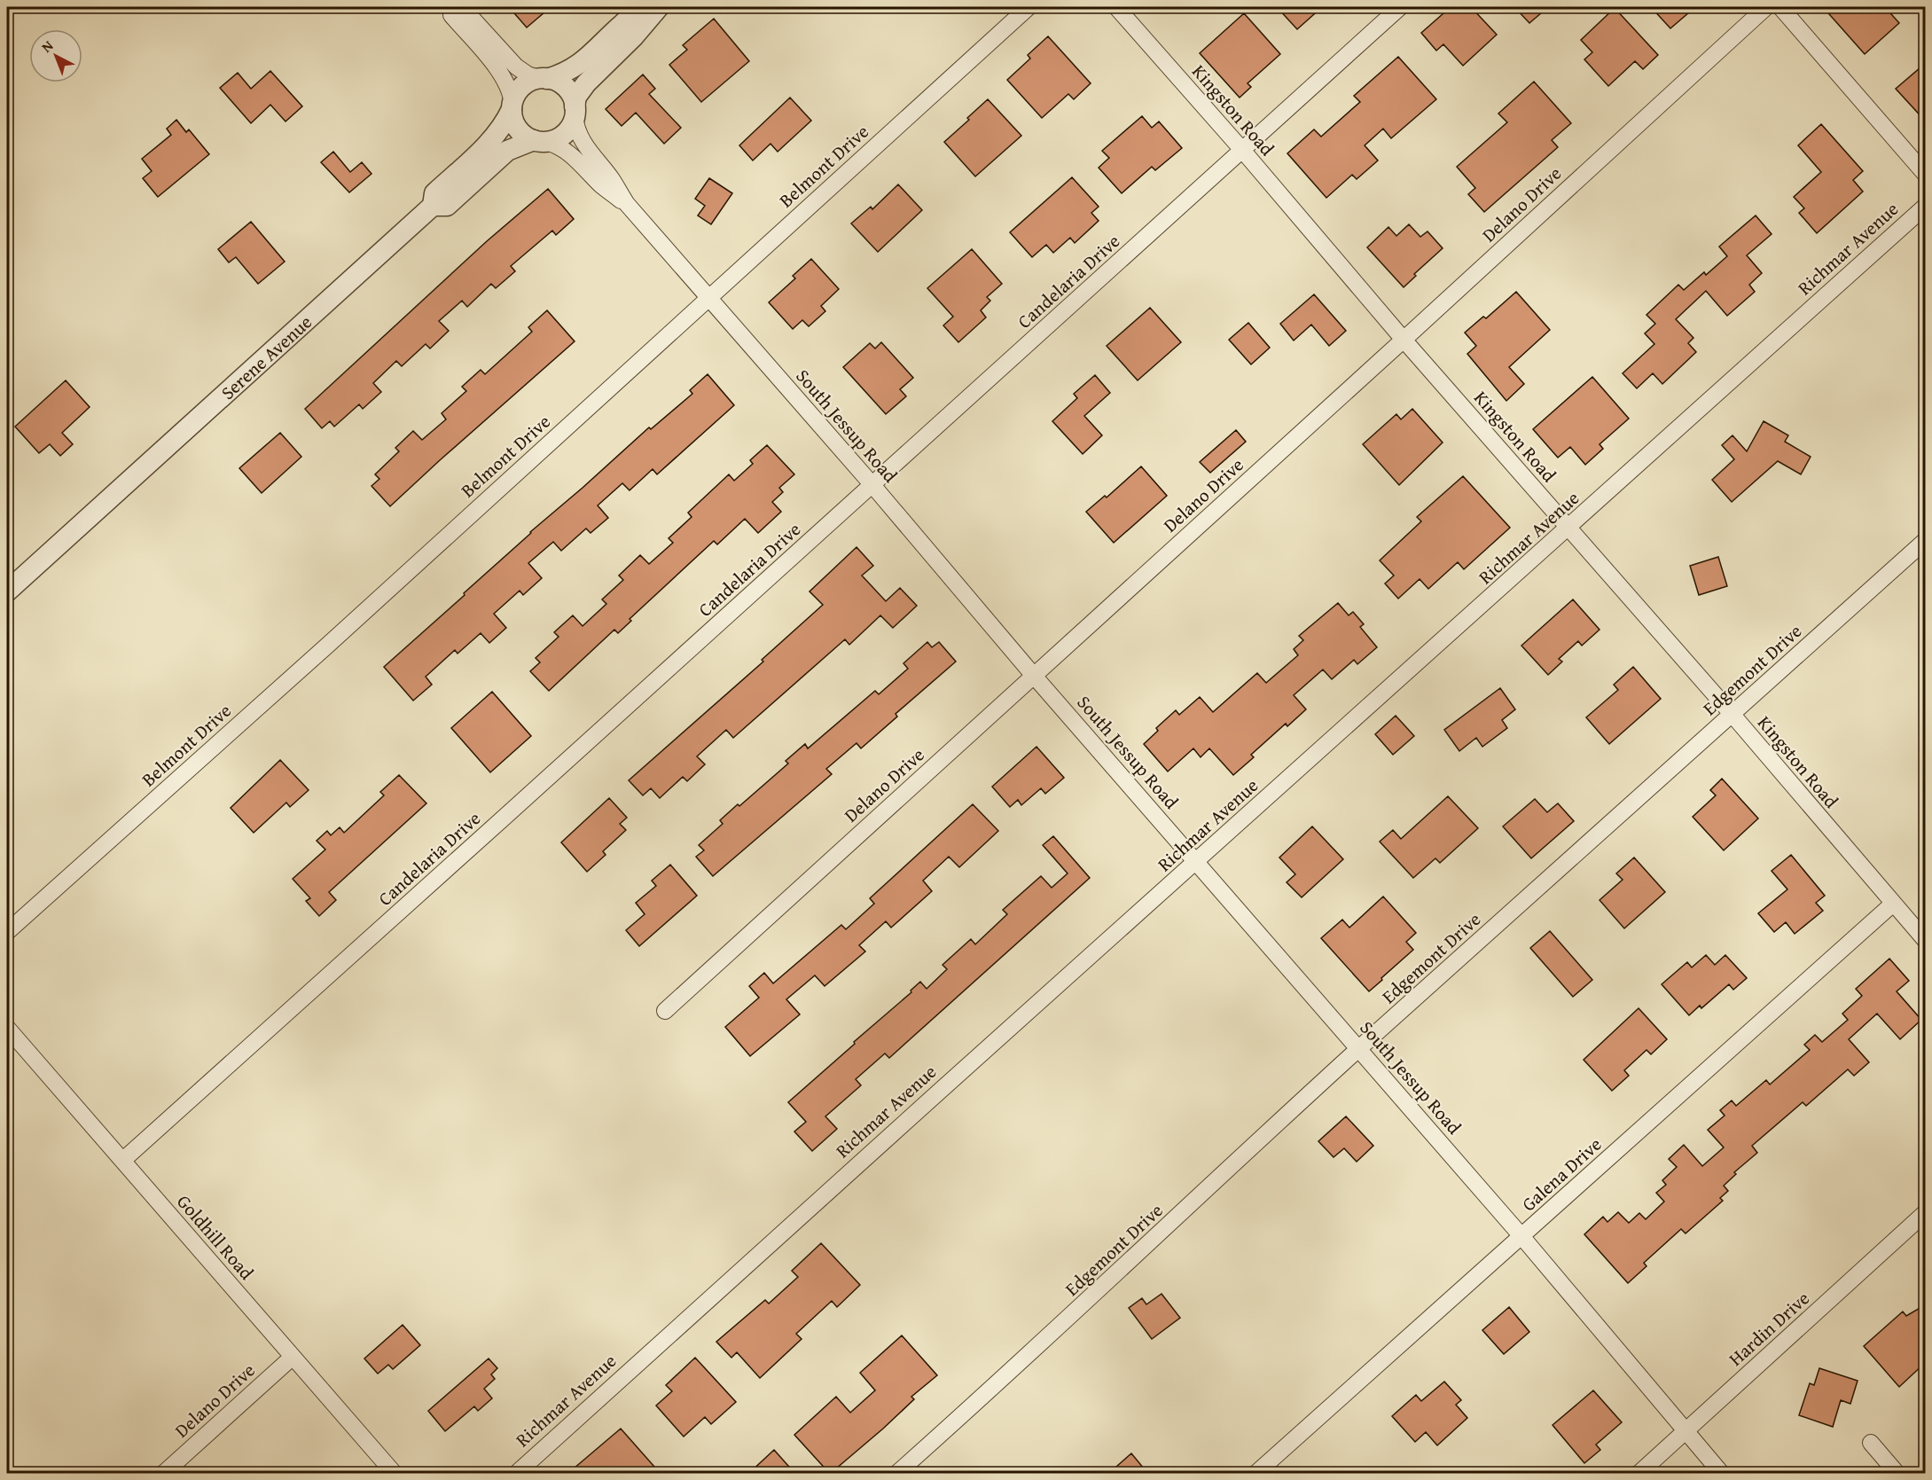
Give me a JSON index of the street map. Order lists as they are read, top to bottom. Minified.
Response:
{"streets":{"street":["Kingston Road","Belmont Drive","Delano Drive","Richmar Avenue","Candelaria Drive","Serene Avenue","South Jessup Road","Edgemont Drive","Galena Drive","Goldhill Road","Hardin Drive"]},"crossings":[["Kingston Road","Delano Drive"],["Kingston Road","Richmar Avenue"],["Kingston Road","Candelaria Drive"],["Kingston Road","Edgemont Drive"],["Kingston Road","Galena Drive"],["Belmont Drive","South Jessup Road"],["Delano Drive","South Jessup Road"],["Delano Drive","Goldhill Road"],["Richmar Avenue","South Jessup Road"],["Candelaria Drive","South Jessup Road"],["Candelaria Drive","Goldhill Road"],["Serene Avenue","South Jessup Road"],["South Jessup Road","Edgemont Drive"],["South Jessup Road","Galena Drive"],["South Jessup Road","Hardin Drive"]],"north":"top left"}
